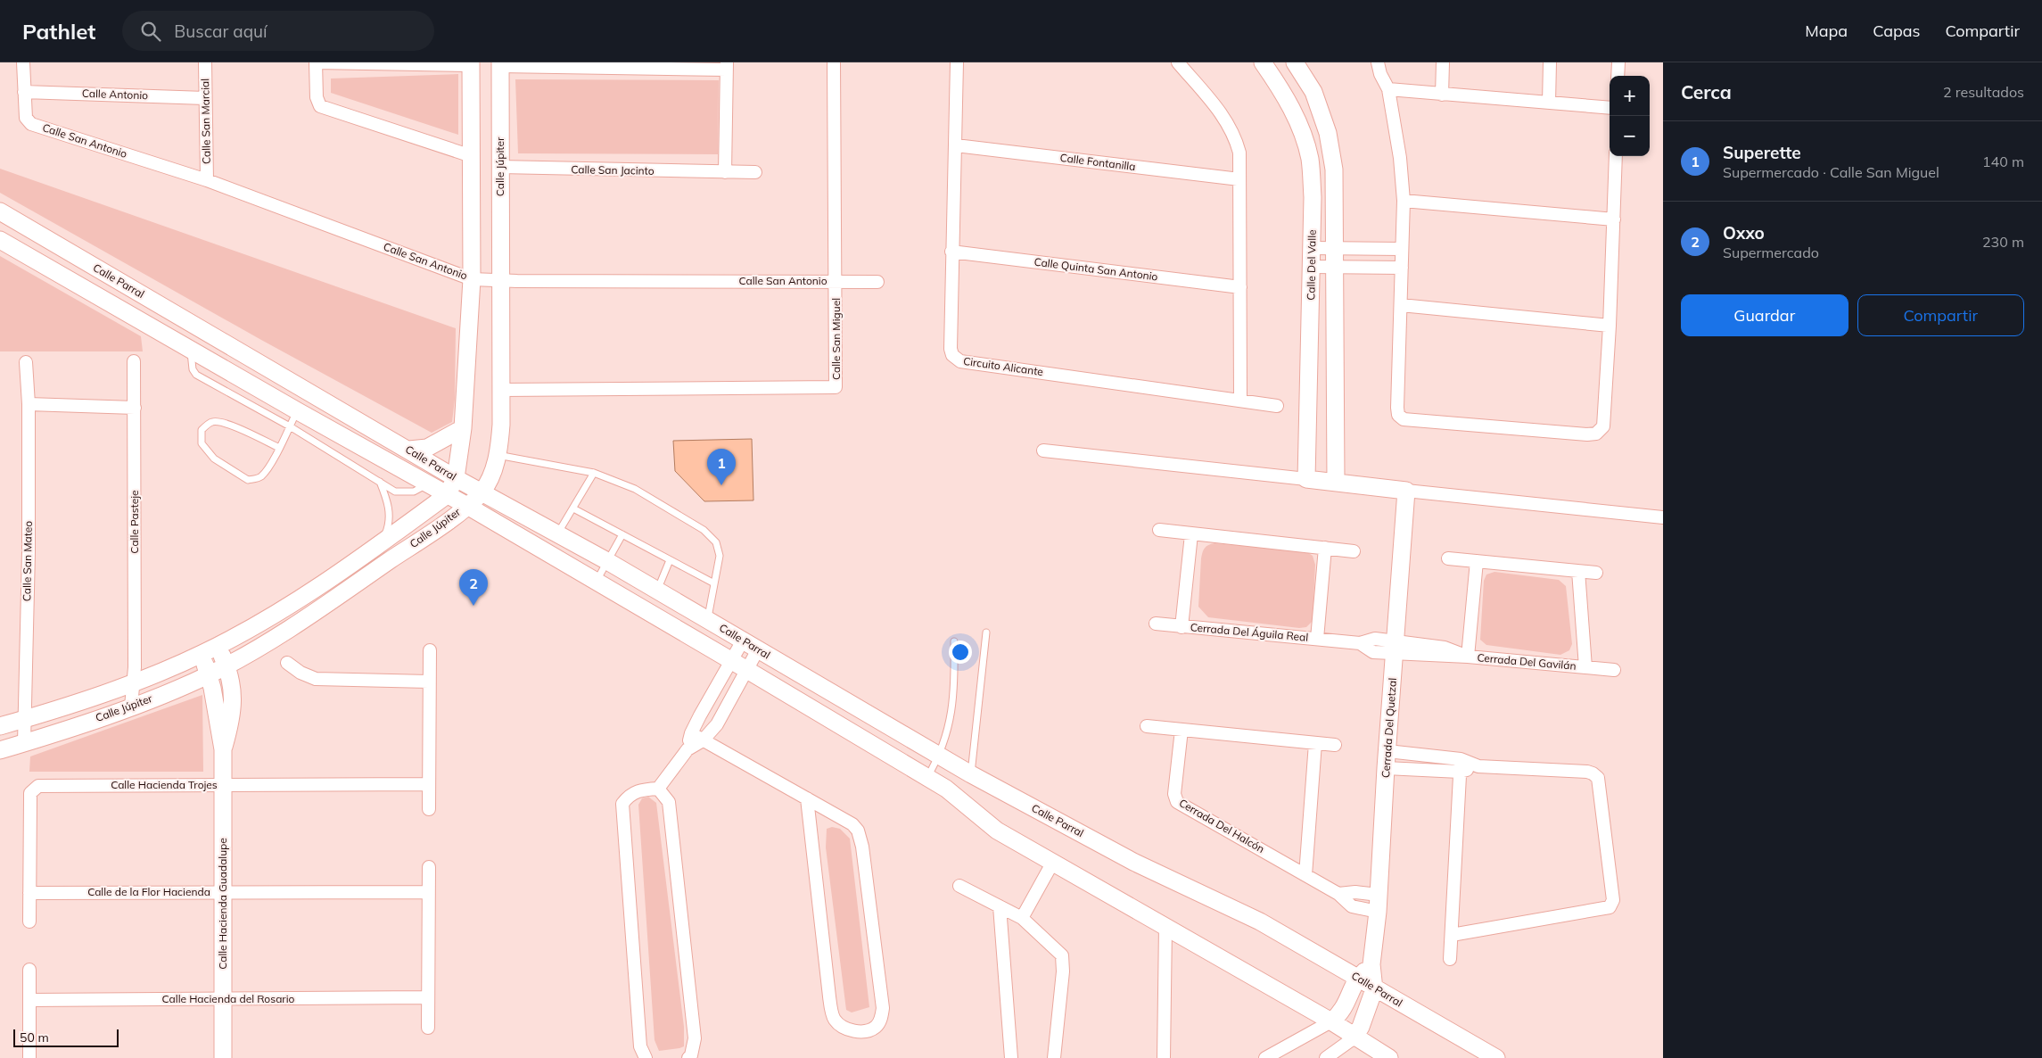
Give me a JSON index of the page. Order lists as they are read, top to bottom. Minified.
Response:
{"streets":{"street":["Calle Antonio","Calle San Marcial","Calle San Antonio","Calle Fontanilla","Calle Júpiter","Calle San Jacinto","Calle Del Valle","Calle Quinta San Antonio","Calle Parral","Calle San Miguel","Circuito Alicante","Calle Pasteje","Calle San Mateo","Cerrada Del Águila Real","Cerrada Del Gavilán","Cerrada Del Quetzal","Calle Hacienda Trojes","Cerrada Del Halcón","Calle de la Flor Hacienda","Calle Hacienda Guadalupe","Calle Hacienda del Rosario"]},"crossings":[["Calle Antonio","Calle San Marcial"],["Calle Antonio","Calle San Antonio"],["Calle San Marcial","Calle San Antonio"],["Calle San Antonio","Calle Júpiter"],["Calle San Antonio","Calle San Miguel"],["Calle Fontanilla","Circuito Alicante"],["Calle Júpiter","Calle San Jacinto"],["Calle Júpiter","Calle Parral"],["Calle Júpiter","Calle San Miguel"],["Calle Júpiter","Calle Pasteje"],["Calle Júpiter","Calle San Mateo"],["Calle Júpiter","Calle Hacienda Guadalupe"],["Calle Quinta San Antonio","Circuito Alicante"],["Calle Parral","Cerrada Del Quetzal"],["Cerrada Del Águila Real","Cerrada Del Gavilán"],["Cerrada Del Águila Real","Cerrada Del Quetzal"],["Cerrada Del Gavilán","Cerrada Del Quetzal"],["Cerrada Del Quetzal","Cerrada Del Halcón"],["Calle Hacienda Trojes","Calle de la Flor Hacienda"],["Calle Hacienda Trojes","Calle Hacienda Guadalupe"],["Calle de la Flor Hacienda","Calle Hacienda Guadalupe"],["Calle Hacienda Guadalupe","Calle Hacienda del Rosario"]],"scale_bar":"50 m","page":{"header":"Pathlet","search":"Buscar aquí","nav":["Mapa","Capas","Compartir"],"heading":["Cerca","2 resultados"],"map_buttons":["+","−"],"list":[{"mark":"1","name":"Superette","note":"Supermercado · Calle San Miguel","value":"140 m"},{"mark":"2","name":"Oxxo","note":"Supermercado","value":"230 m"}],"buttons":["Guardar","Compartir"],"pins":["1","2"],"scale":"50 m"}}
